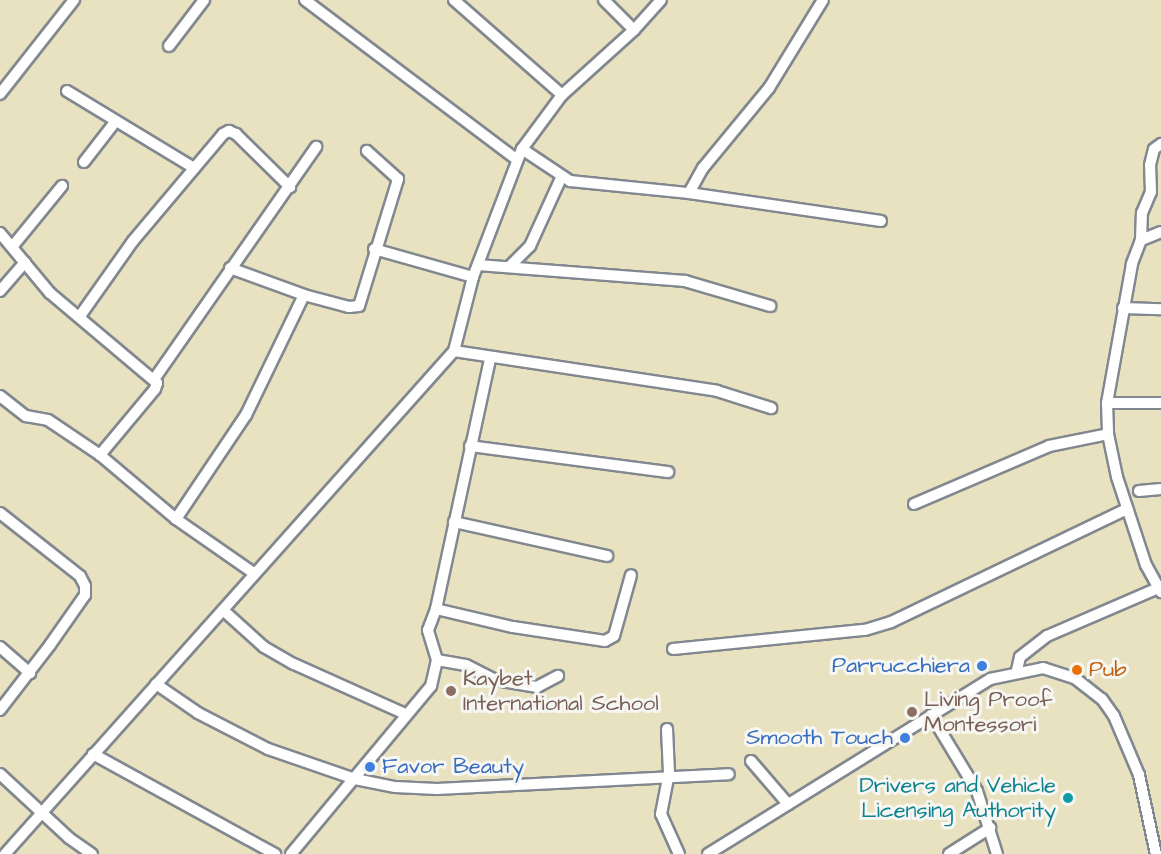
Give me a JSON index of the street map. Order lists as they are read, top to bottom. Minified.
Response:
{"places":["Parrucchiera","Pub","Kaybet International School","Living Proof Montessori","Smooth Touch","Favor Beauty","Drivers and Vehicle Licensing Authority"]}
